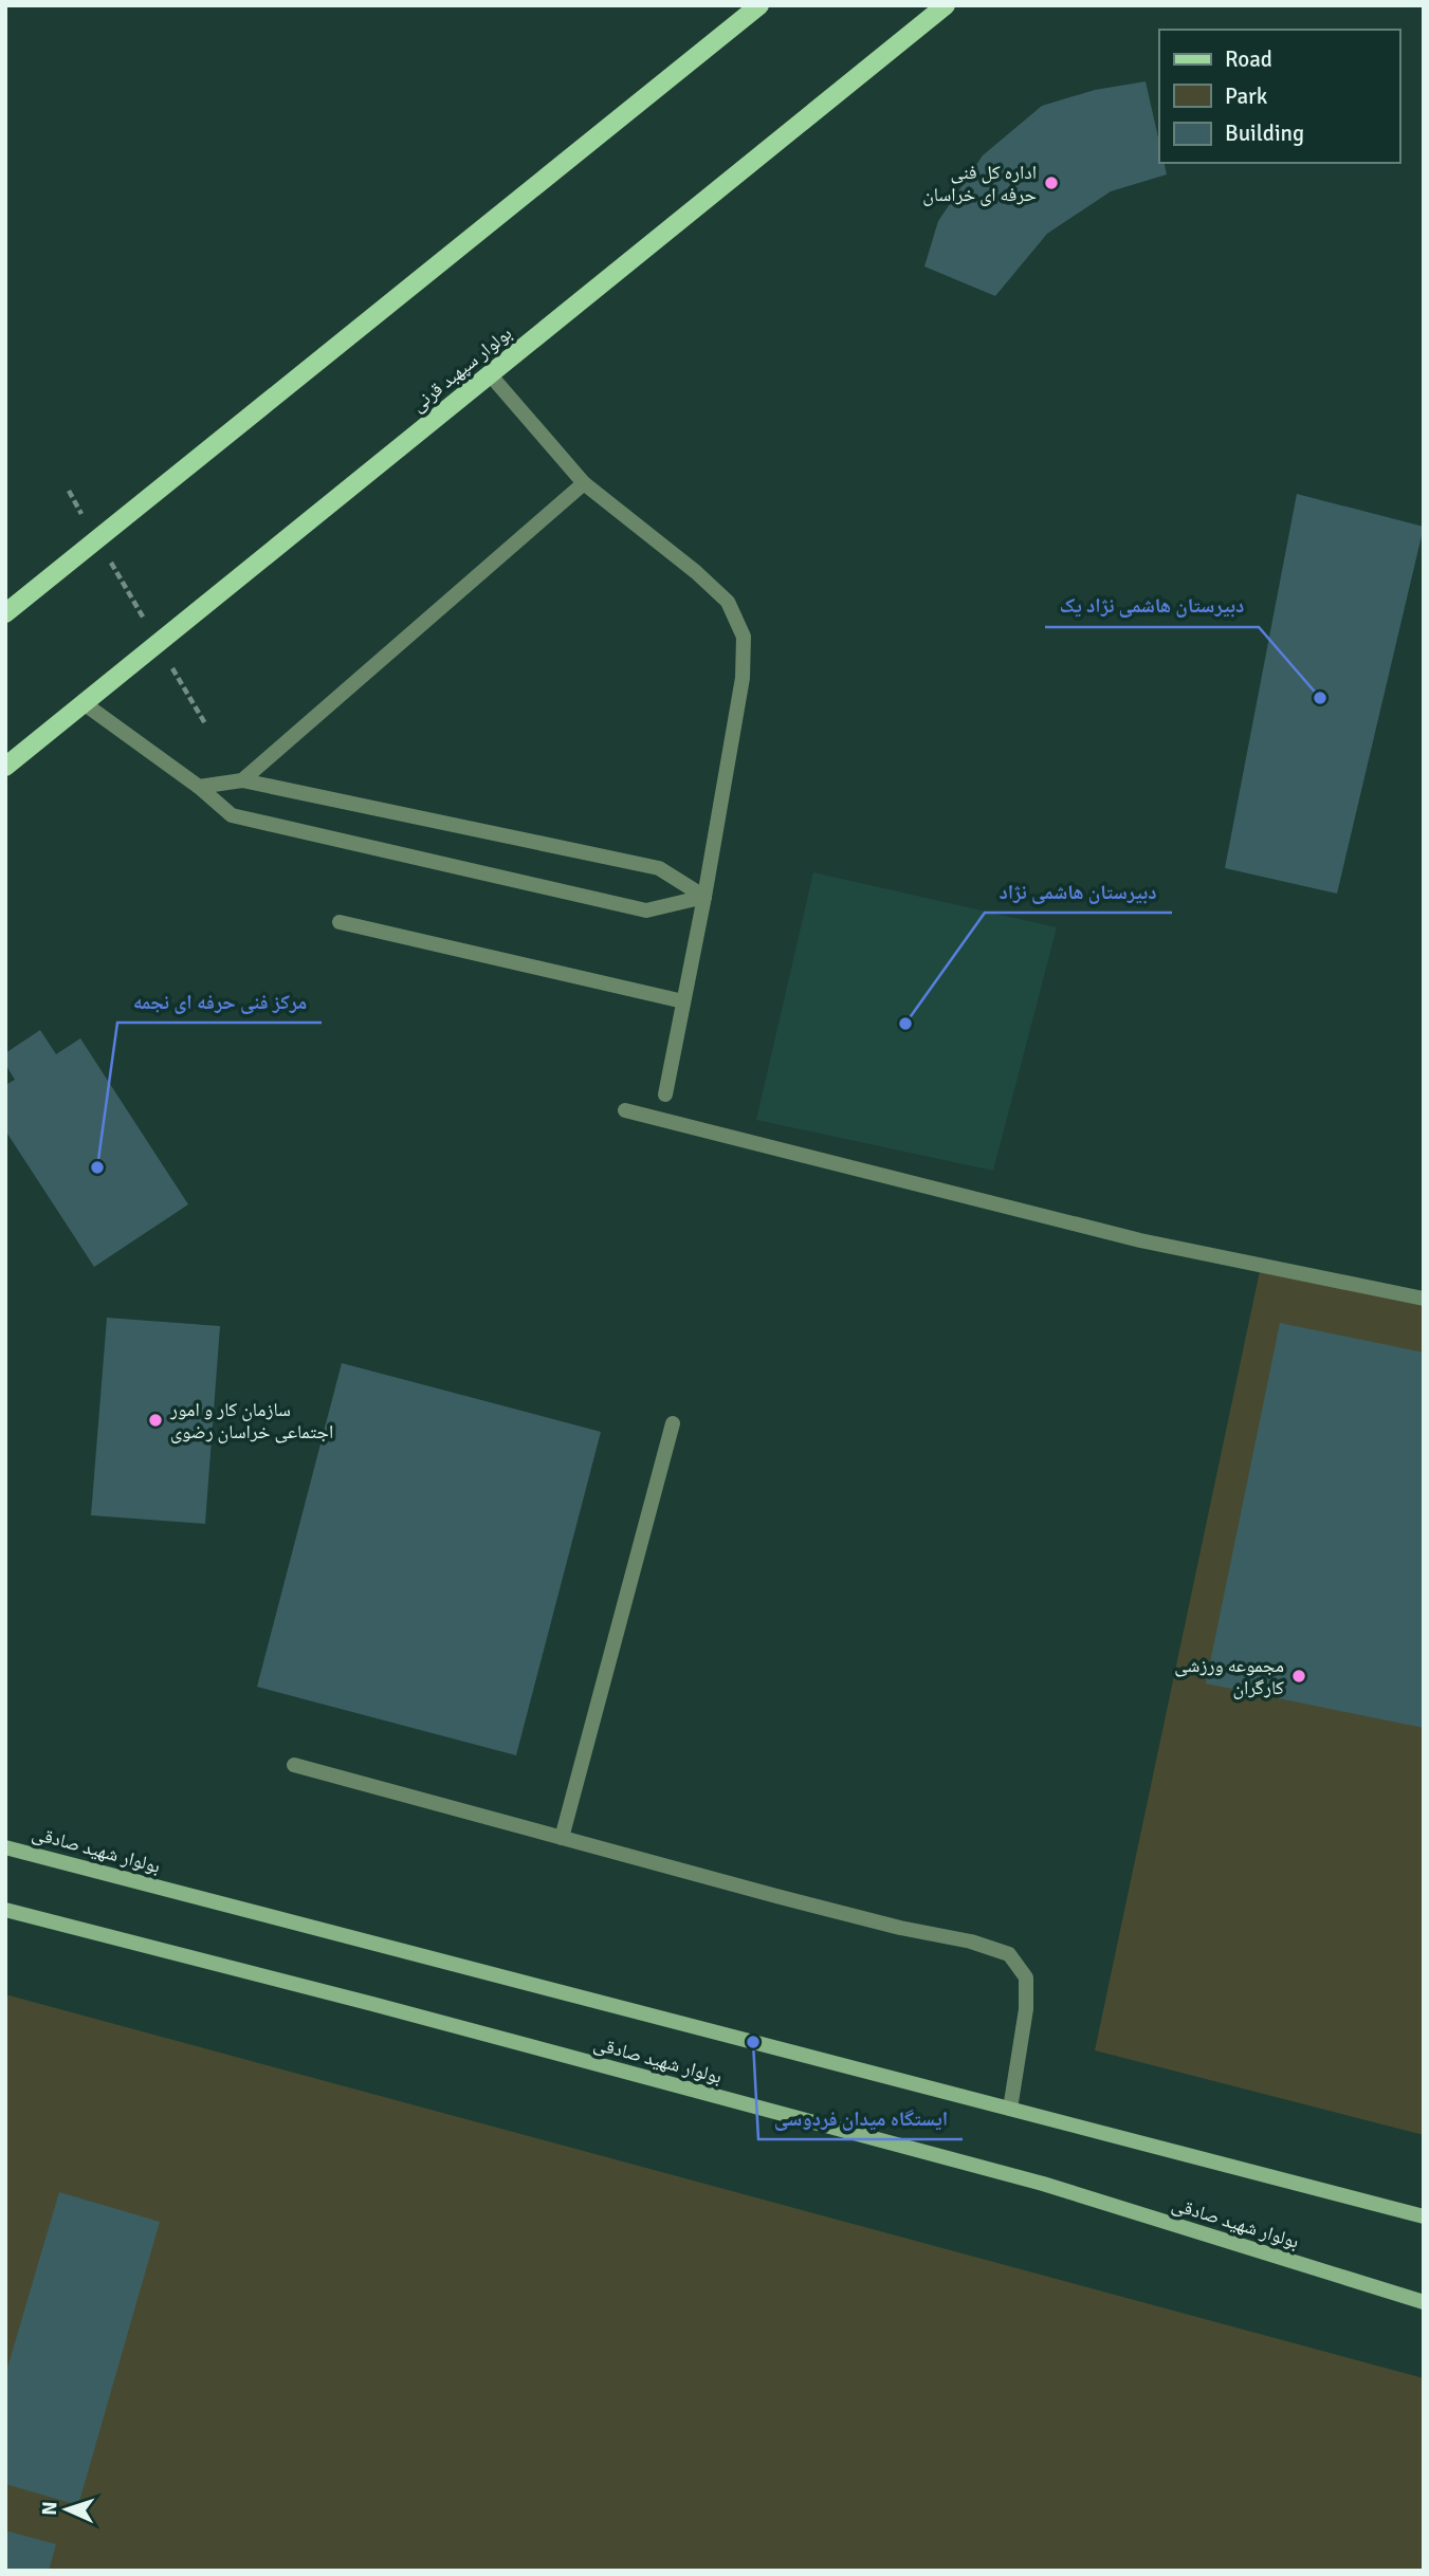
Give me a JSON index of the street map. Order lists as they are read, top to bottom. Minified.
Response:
{"streets":{"main road":["بولوار سپهبد قرنی","بولوار شهید صادقی"]},"places":["اداره کل فنی حرفه ای خراسان","دبیرستان هاشمی نژاد یک","دبیرستان هاشمی نژاد","مرکز فنی حرفه ای نجمه","سازمان کار و امور اجتماعی خراسان رضوی","مجموعه ورزشی کارگران","ایستگاه میدان فردوسی"],"legend":["Road","Park","Building"],"north":"left"}
